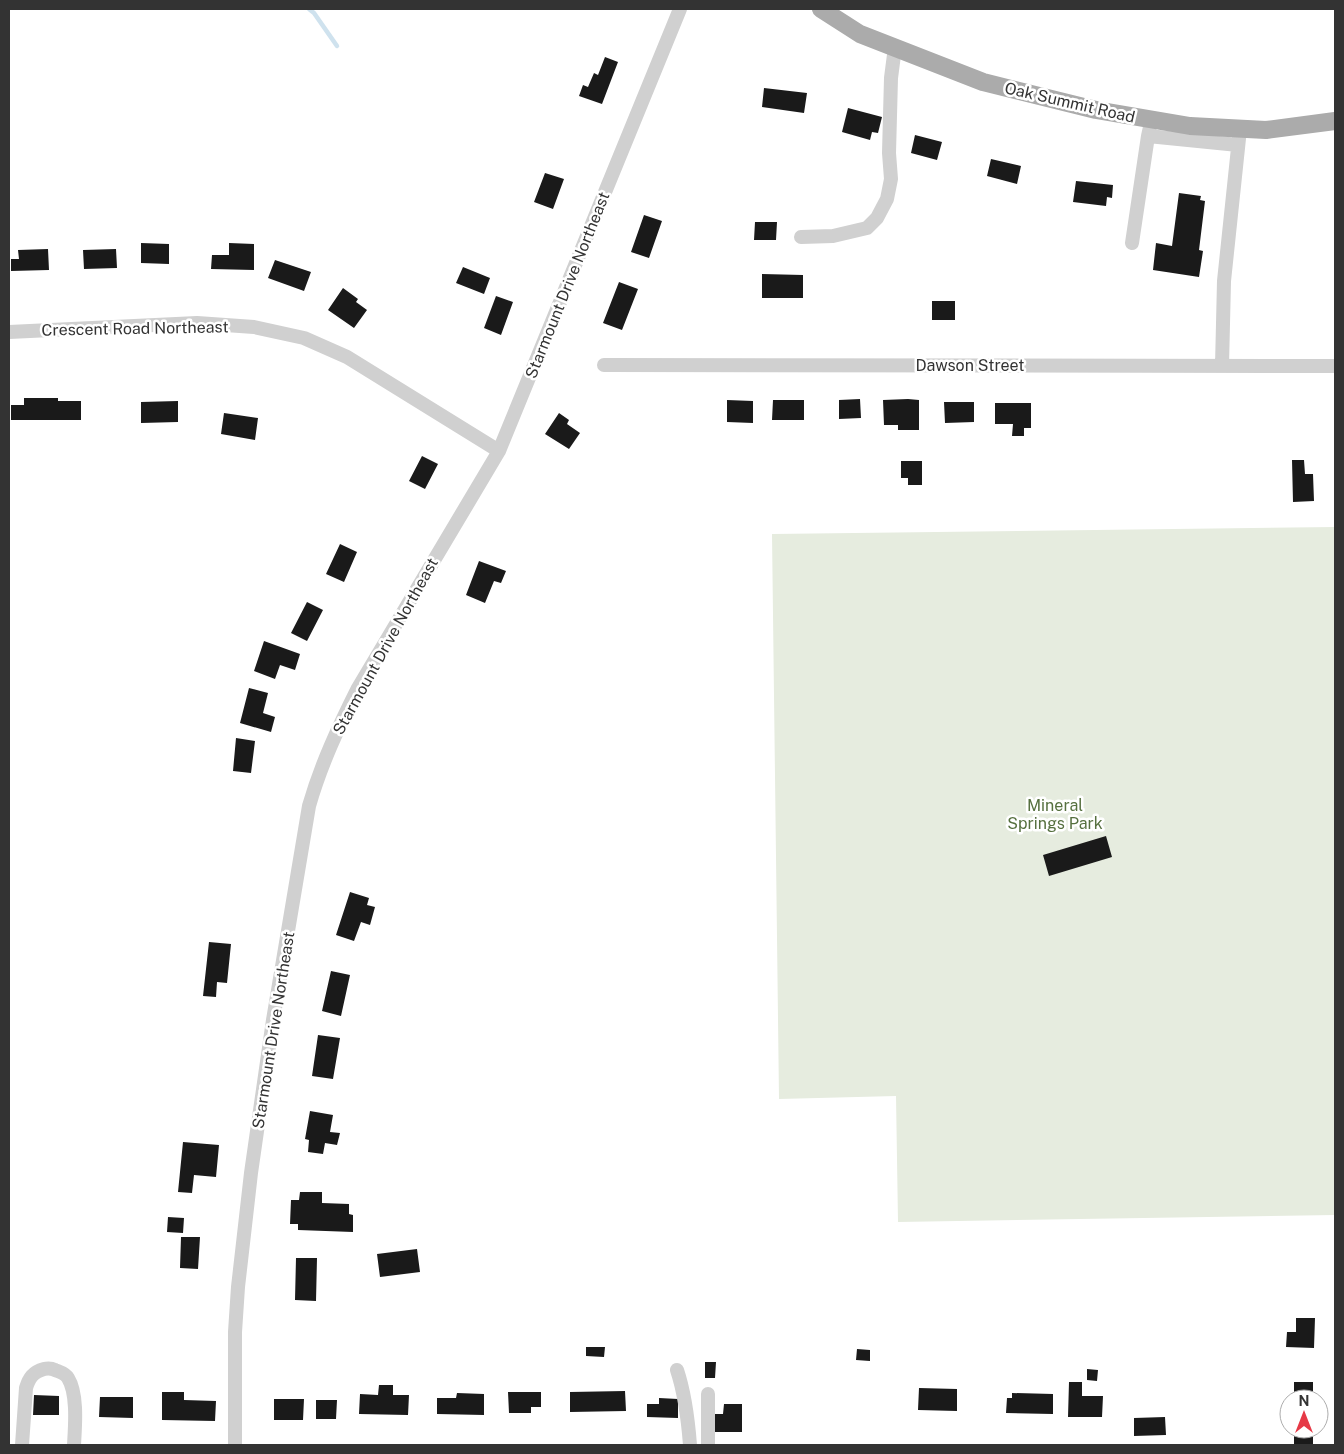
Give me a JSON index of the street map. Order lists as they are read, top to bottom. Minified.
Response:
{"streets":{"main road":["Oak Summit Road"],"street":["Starmount Drive Northeast","Crescent Road Northeast","Dawson Street"]},"crossings":[["Starmount Drive Northeast","Crescent Road Northeast"]],"parks":["Mineral Springs Park"],"north":"top"}
